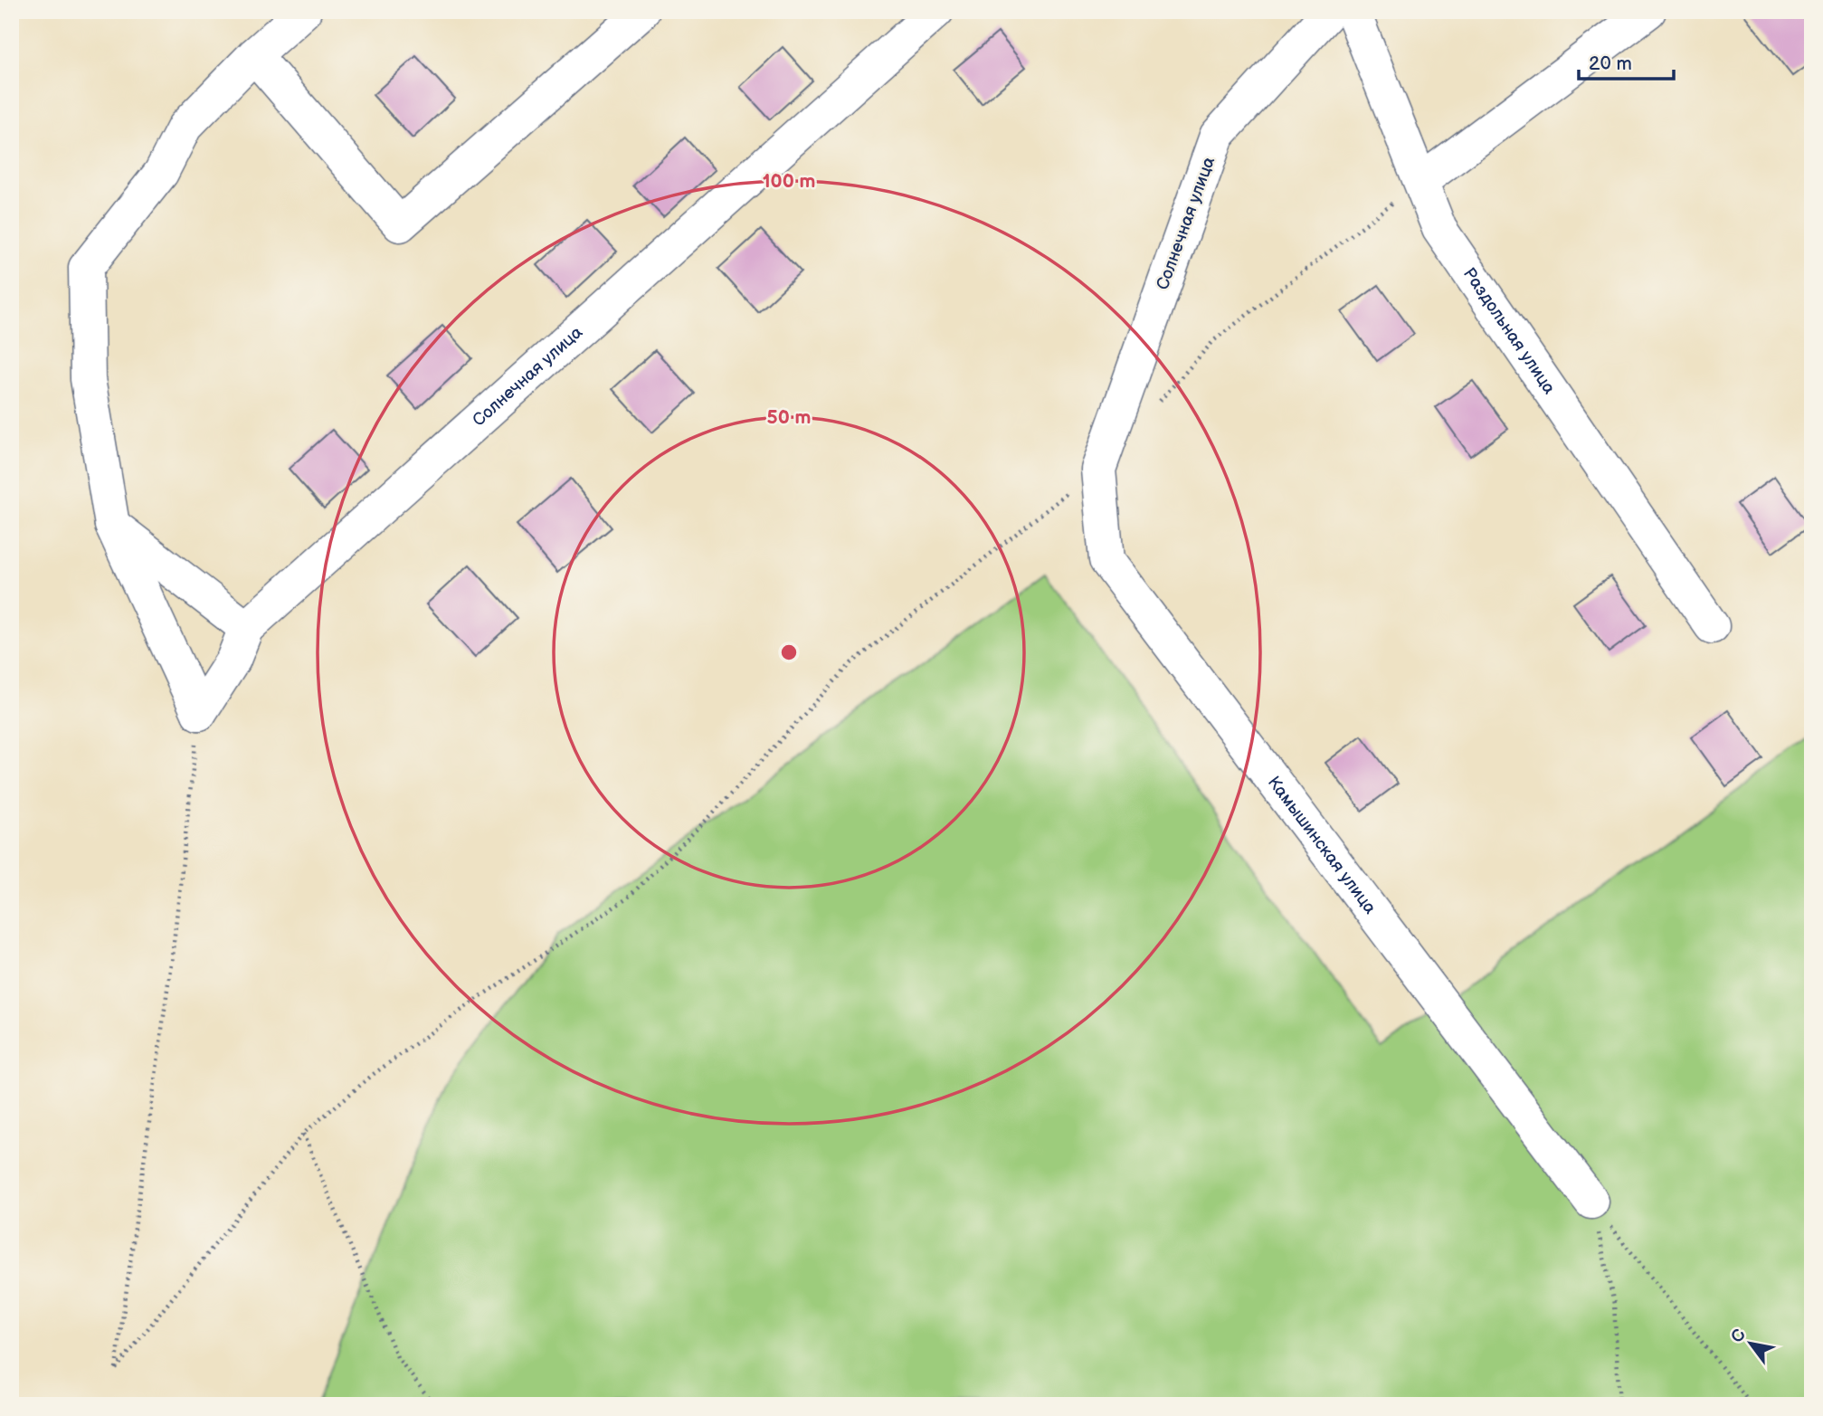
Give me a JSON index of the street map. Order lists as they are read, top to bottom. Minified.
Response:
{"streets":{"street":["Солнечная улица","Раздольная улица","Камышинская улица"]},"crossings":[["Солнечная улица","Камышинская улица"]],"scale_bar":"20 m","north":"top left","rings":["100 m","50 m"]}
